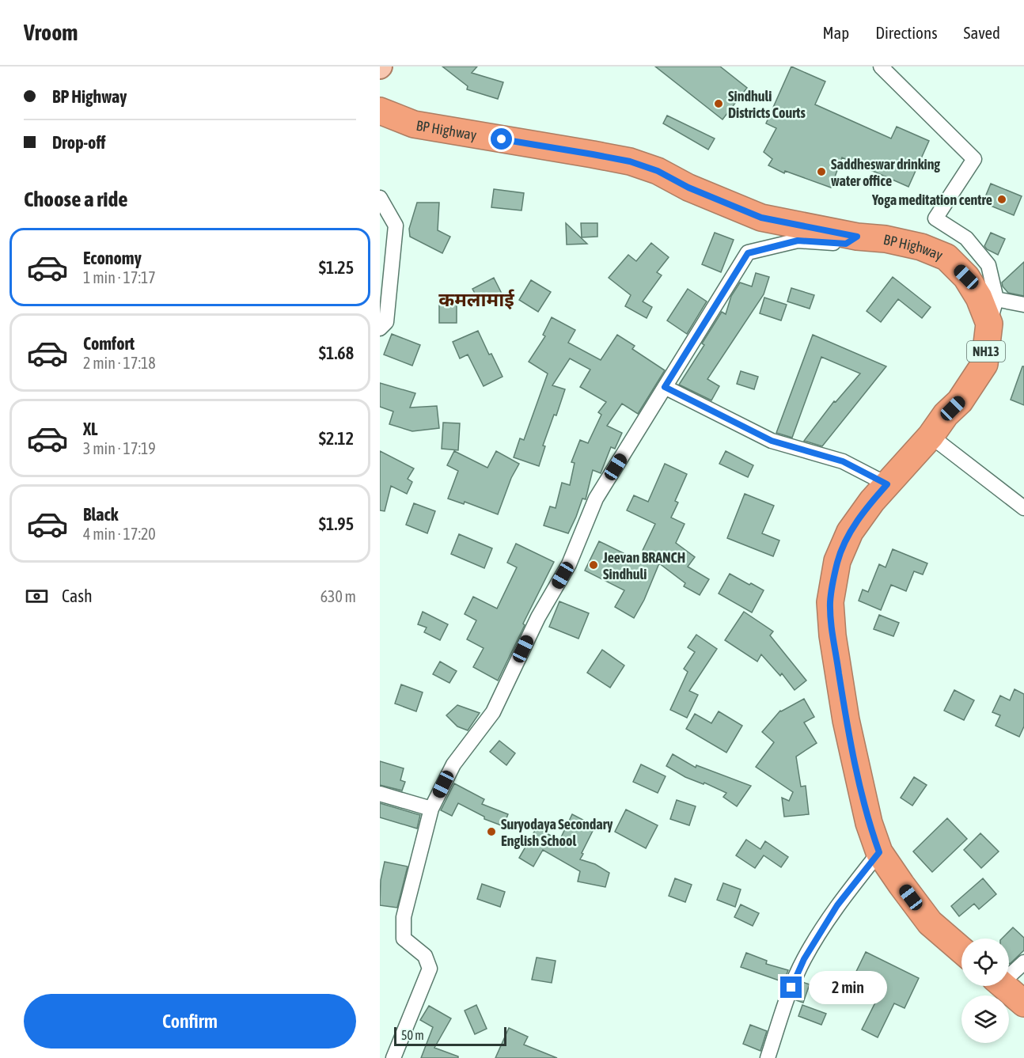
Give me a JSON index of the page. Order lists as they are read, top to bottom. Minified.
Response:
{"streets":{"highway":["BP Highway","NH13"]},"districts":["कमलामाई"],"places":["Sindhuli Districts Courts","Saddheswar drinking water office","Yoga meditation centre","Jeevan BRANCH Sindhuli","Suryodaya Secondary English School"],"scale_bar":"50 m","page":{"header":"Vroom","nav":["Map","Directions","Saved"],"banner":["BP Highway","Drop-off"],"heading":"Choose a ride","list":[{"name":"Economy","note":"1 min · 17:17","value":"$1.25"},{"name":"Comfort","note":"2 min · 17:18","value":"$1.68"},{"name":"XL","note":"3 min · 17:19","value":"$2.12"},{"name":"Black","note":"4 min · 17:20","value":"$1.95"}],"pay":["Cash","630 m"],"bubble":"2 min","buttons":"Confirm","scale":"50 m"}}
